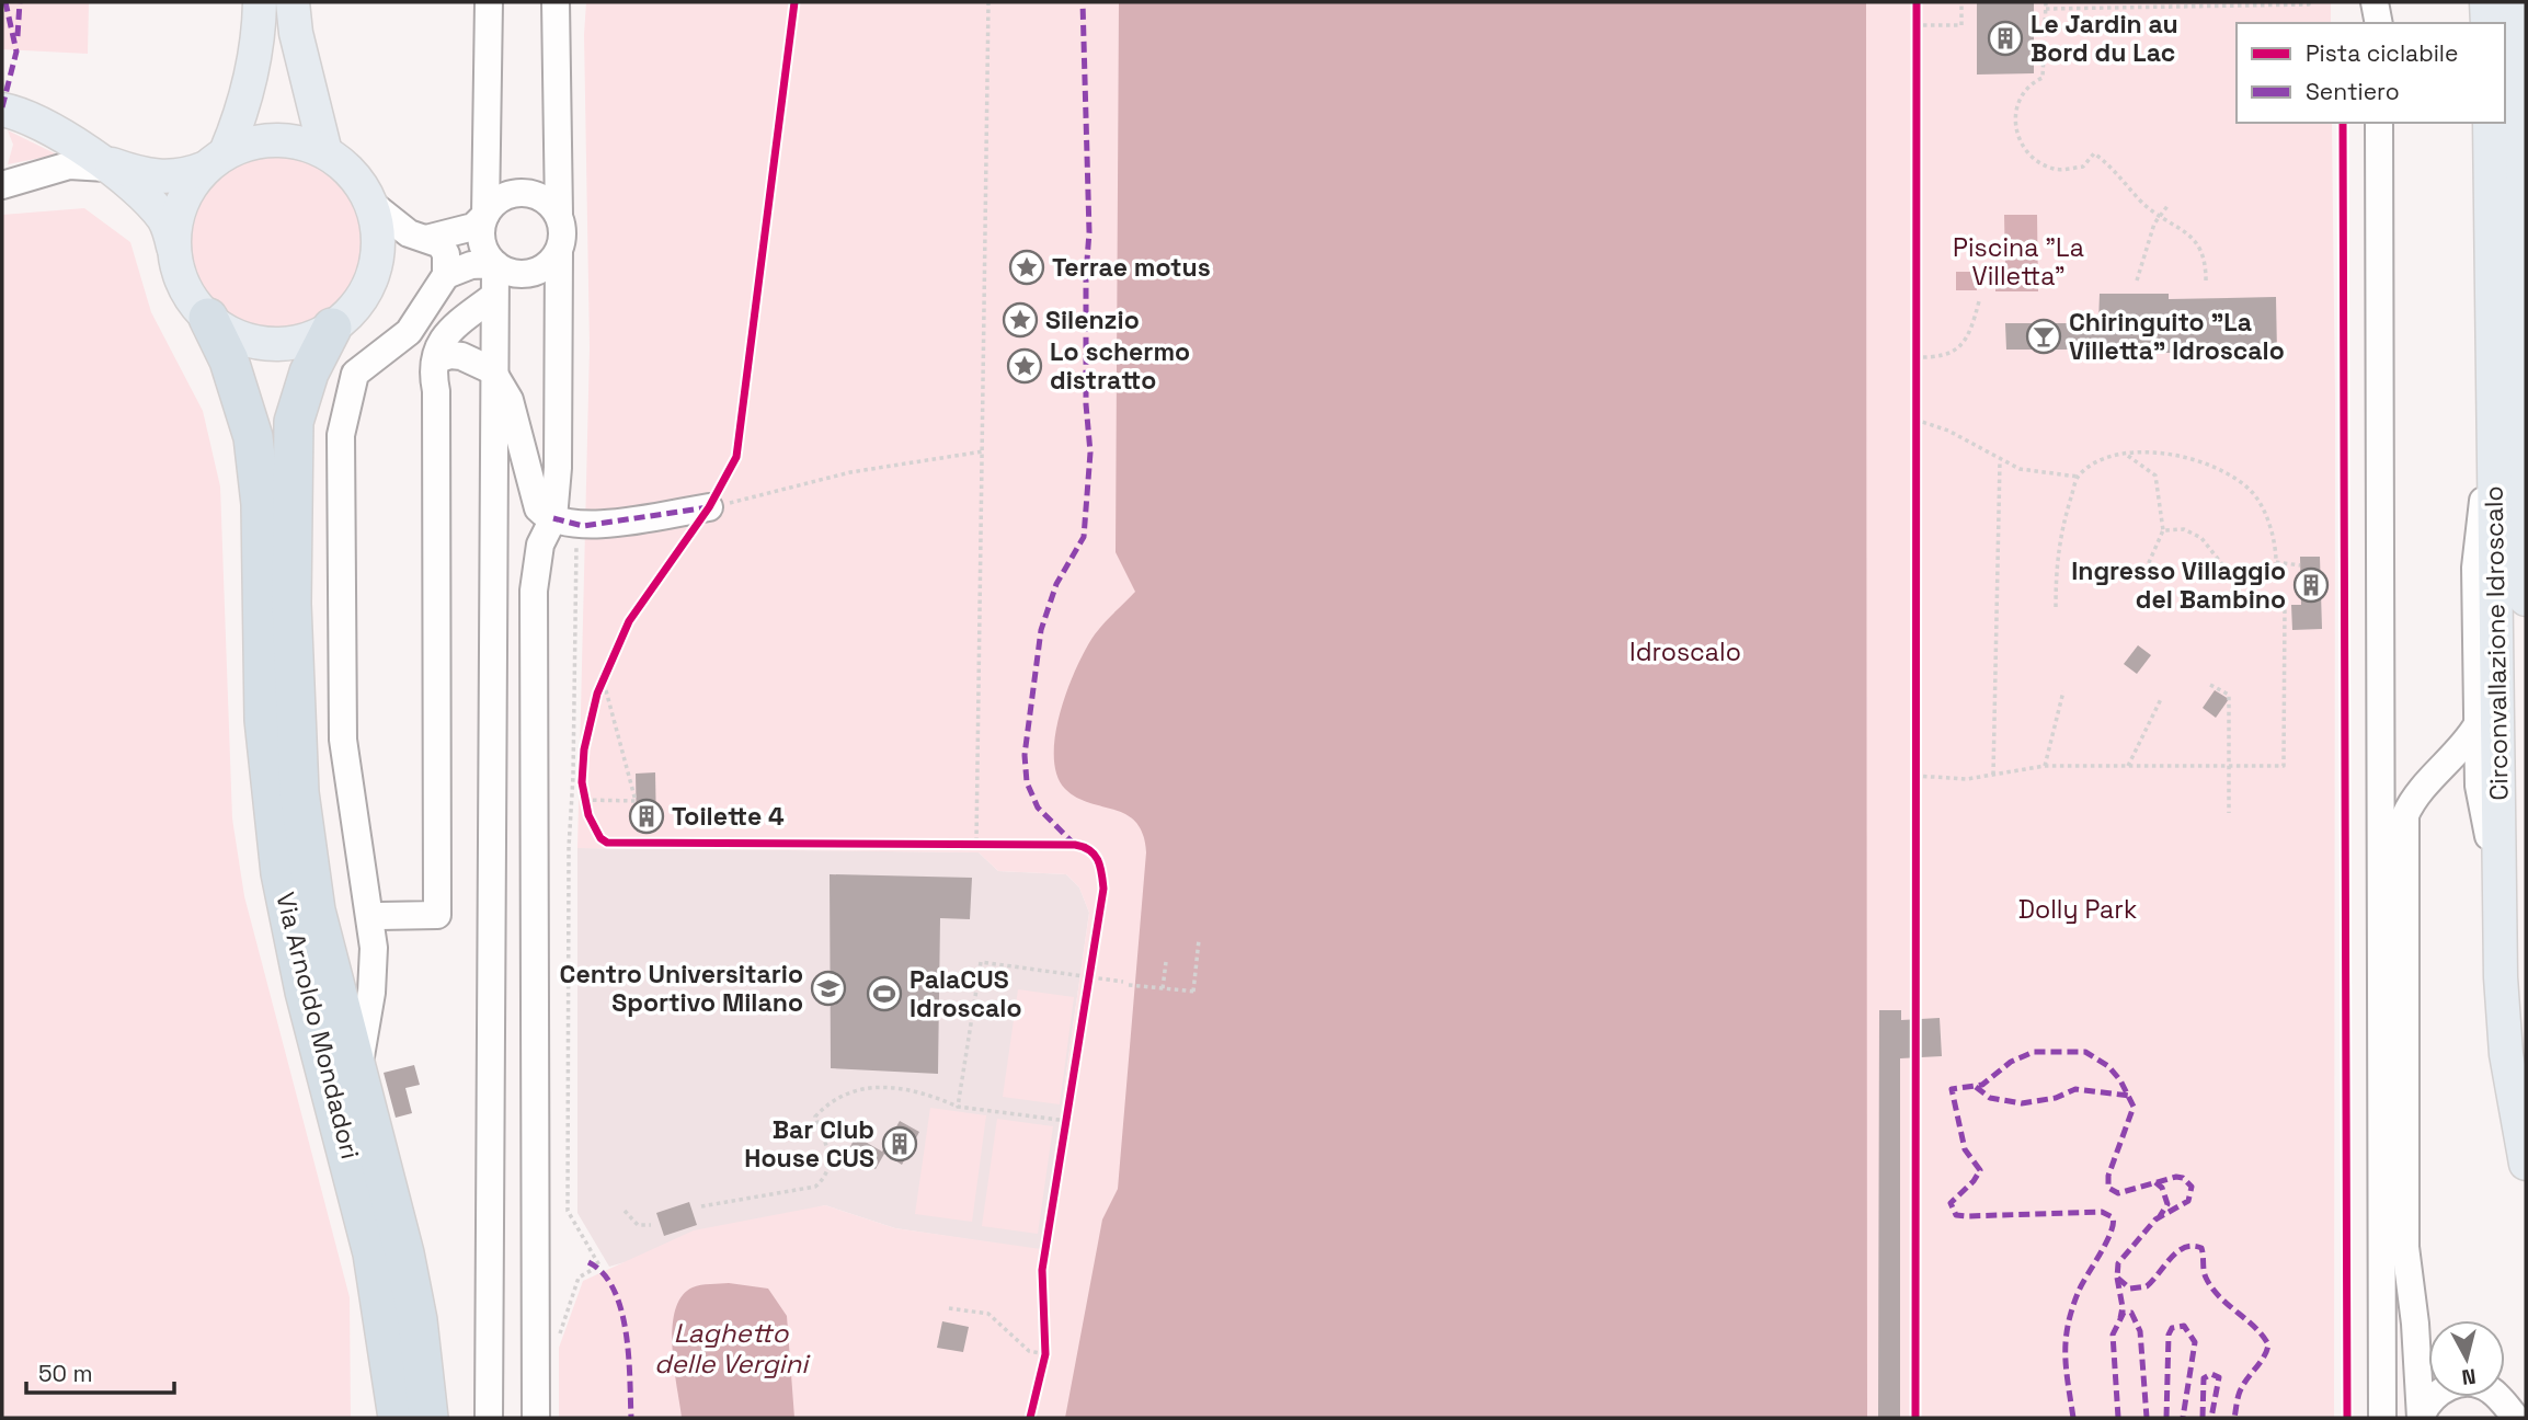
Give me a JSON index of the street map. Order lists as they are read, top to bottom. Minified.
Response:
{"streets":{"highway":["Via Arnoldo Mondadori"],"main road":["Circonvallazione Idroscalo"]},"water":["Laghetto delle Vergini"],"parks":["Piscina \"La Villetta\"","Idroscalo","Dolly Park"],"places":{"building":["Le Jardin au Bord du Lac","Ingresso Villaggio del Bambino","Toilette 4","Bar Club House CUS"],"place":["Terrae motus","Silenzio","Lo schermo distratto"],"bar":["Chiringuito \"La Villetta\" Idroscalo"],"school or university":["Centro Universitario Sportivo Milano"],"sports":["PalaCUS Idroscalo"]},"legend":["Pista ciclabile","Sentiero"],"scale_bar":"50 m","north":"bottom"}
